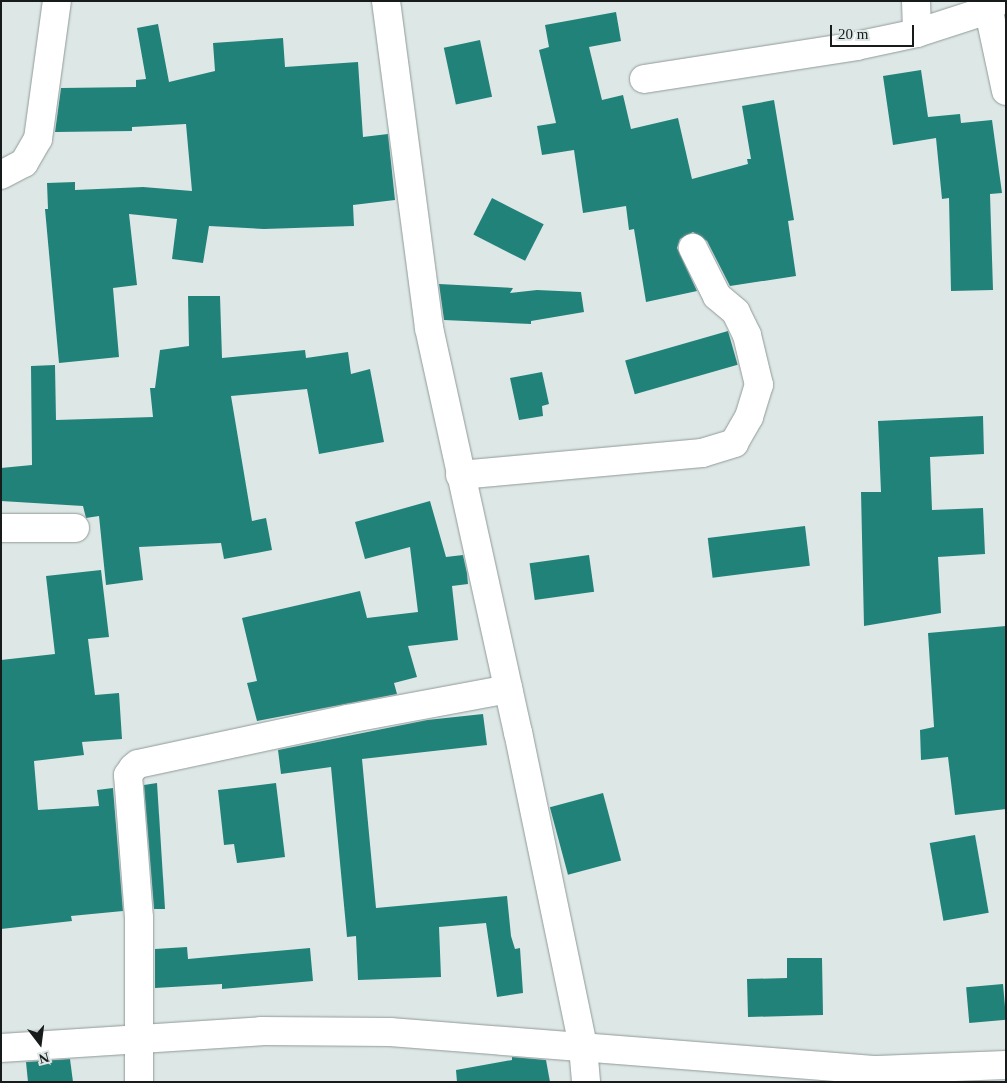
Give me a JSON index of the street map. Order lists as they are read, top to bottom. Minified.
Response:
{"scale_bar":"20 m","north":"bottom"}
